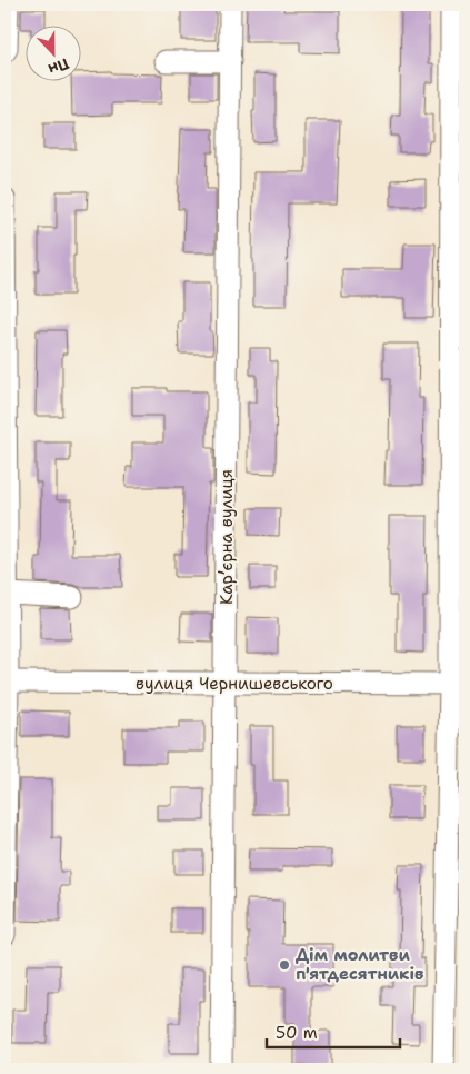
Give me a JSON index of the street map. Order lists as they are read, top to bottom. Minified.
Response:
{"streets":{"street":["Карʼєрна вулиця","вулиця Чернишевського"]},"crossings":[["Карʼєрна вулиця","вулиця Чернишевського"]],"places":["Дім молитви п'ятдесятників"],"scale_bar":"50 m","north":"bottom"}
